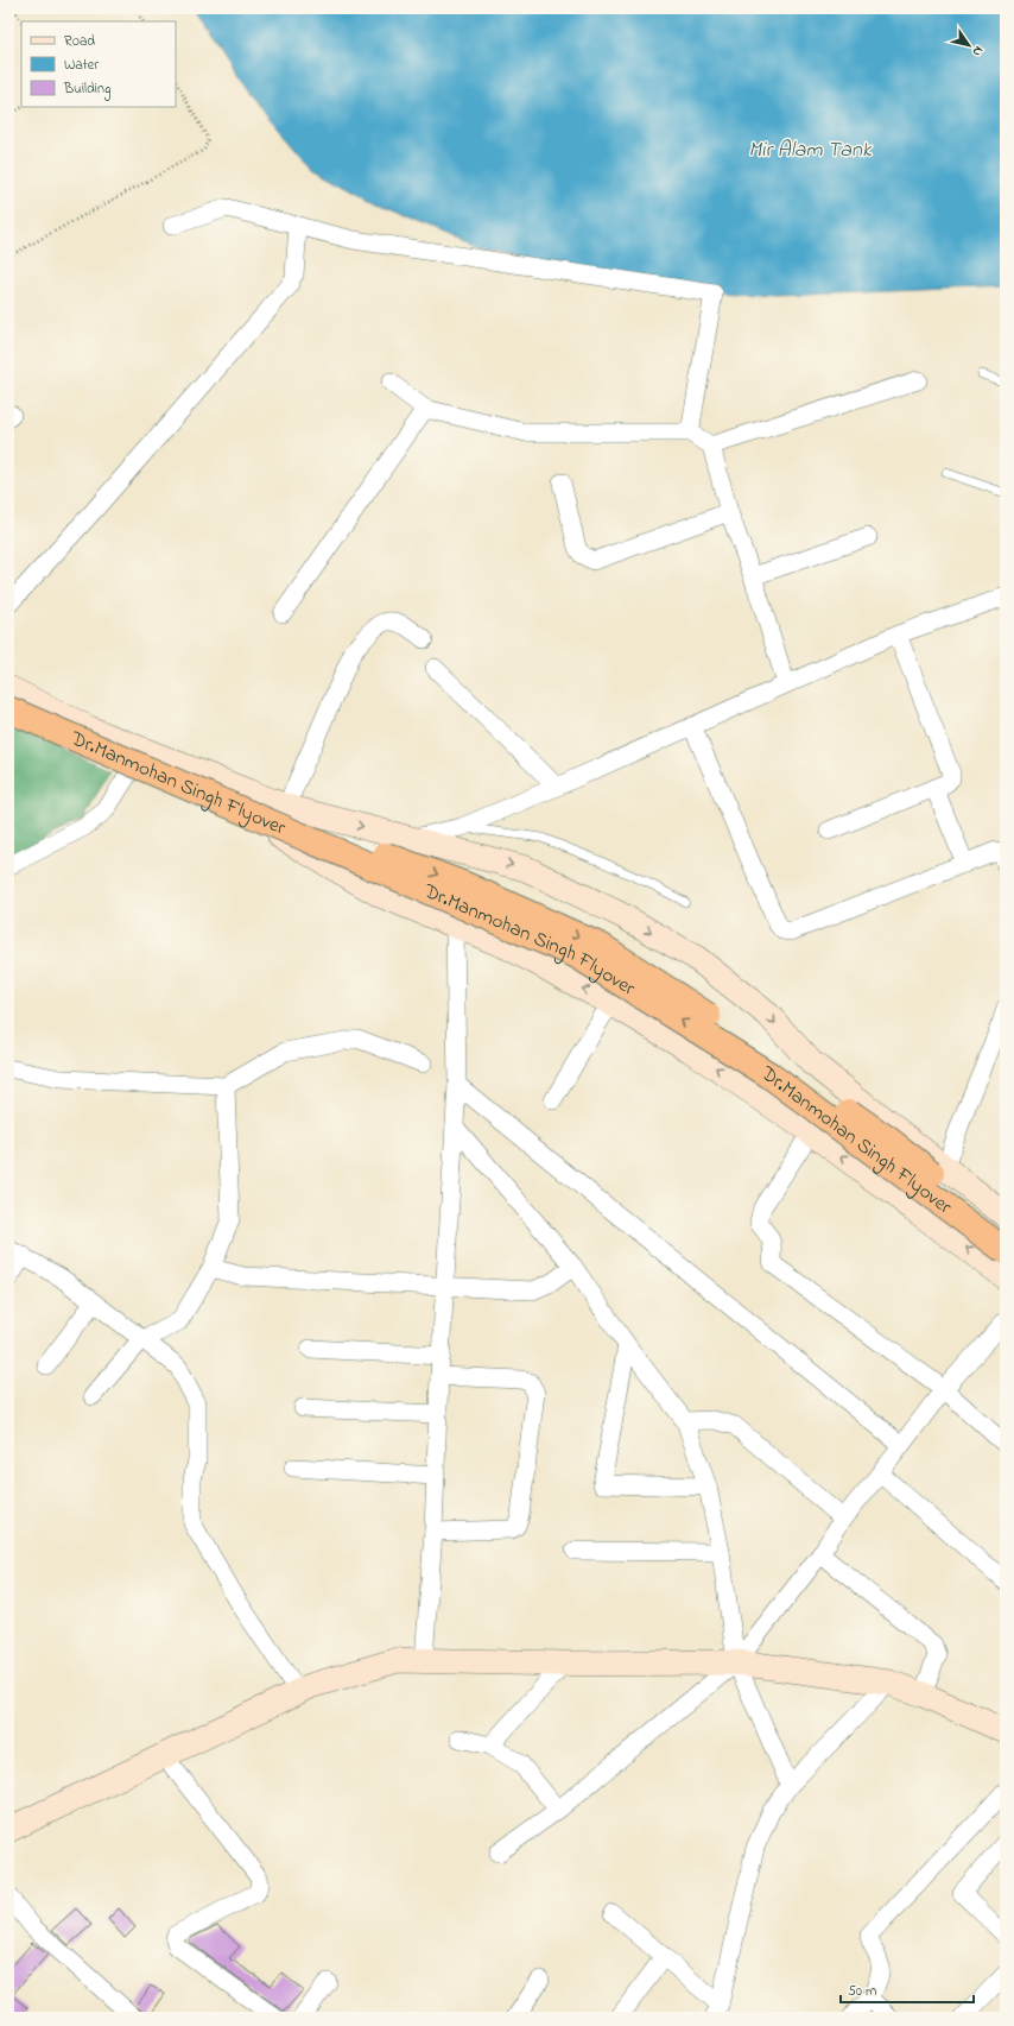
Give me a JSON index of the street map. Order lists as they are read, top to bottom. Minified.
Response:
{"streets":{"highway":["Dr.Manmohan Singh Flyover"]},"water":["Mir Alam Tank"],"legend":["Road","Water","Building"],"scale_bar":"50 m","north":"bottom right"}
